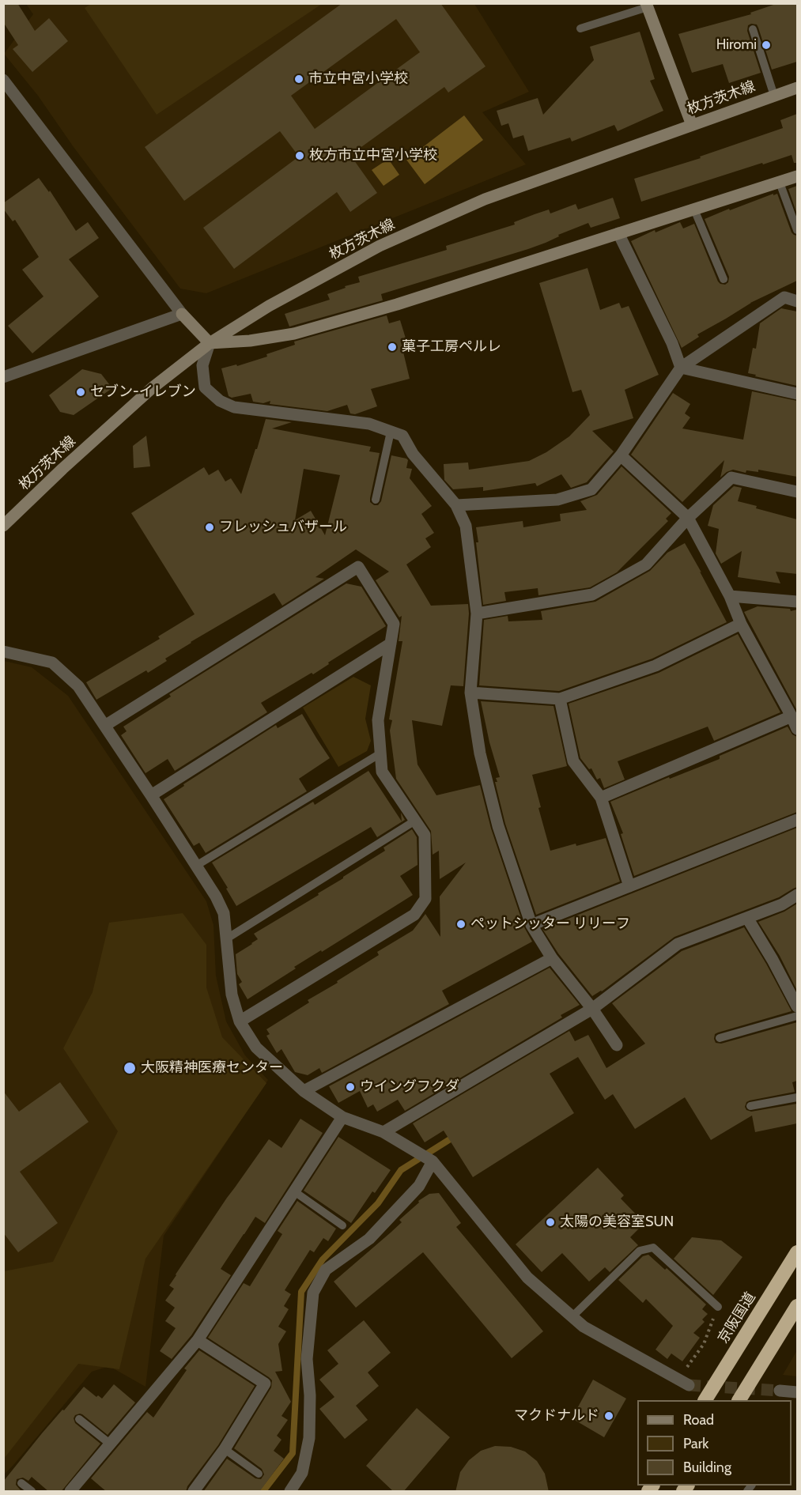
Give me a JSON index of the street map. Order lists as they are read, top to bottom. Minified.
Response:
{"streets":{"highway":["京阪国道"],"main road":["枚方茨木線"]},"places":["Hiromi","市立中宮小学校","枚方市立中宮小学校","菓子工房ペルレ","セブン-イレブン","フレッシュバザール","ペットシッター リリーフ","大阪精神医療センター","ウイングフクダ","太陽の美容室SUN","マクドナルド"],"legend":["Road","Park","Building"]}
